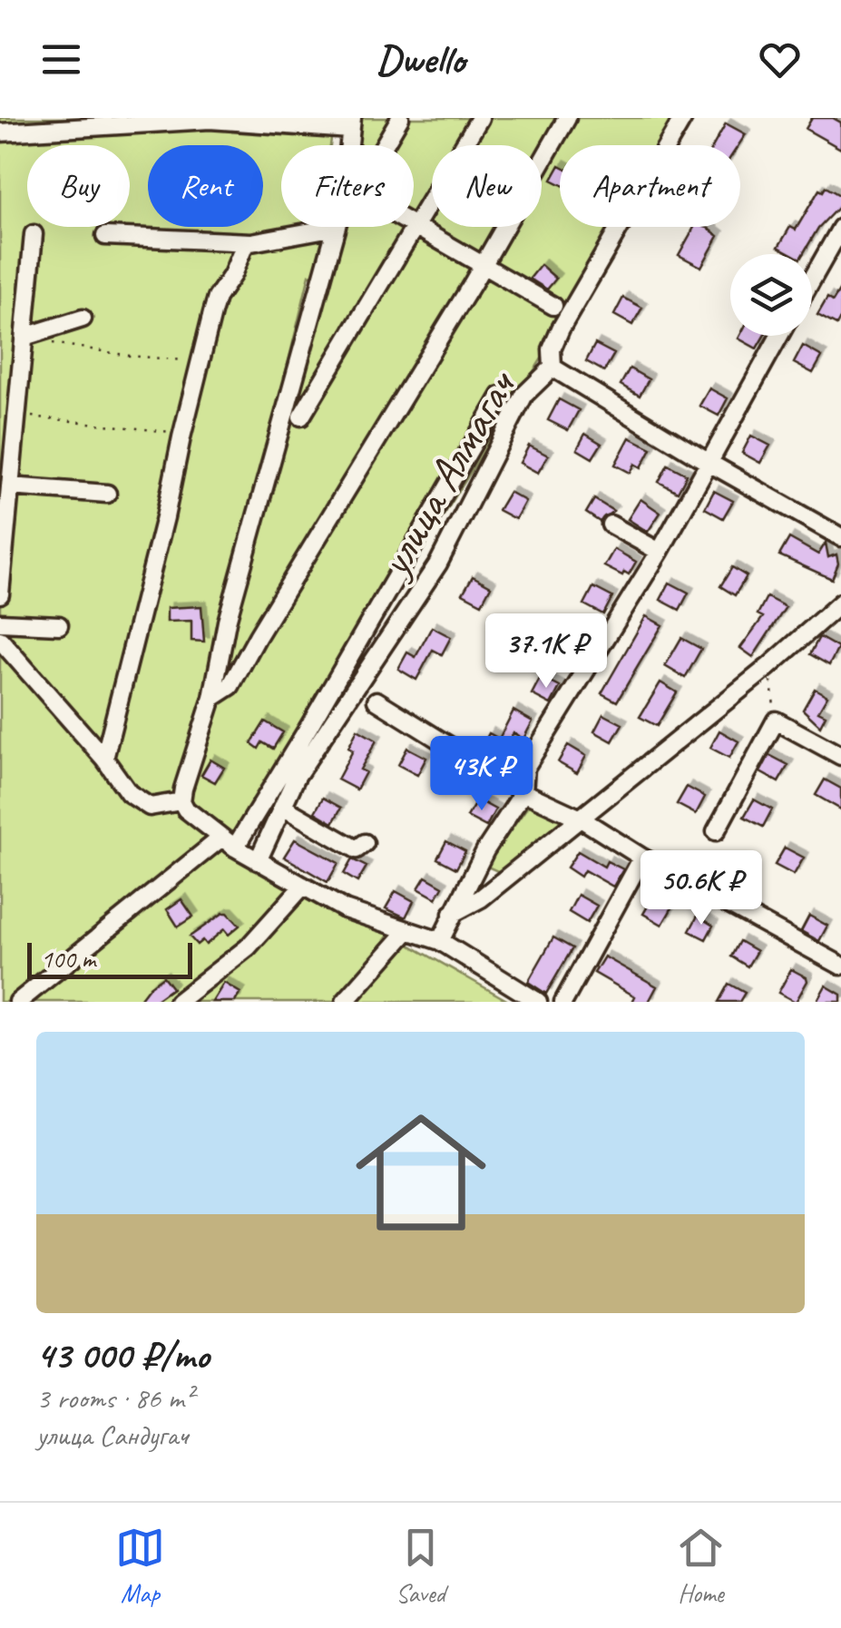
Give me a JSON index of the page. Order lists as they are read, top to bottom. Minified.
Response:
{"streets":{"street":["улица Алмагач"]},"scale_bar":"100 m","page":{"header":"Dwello","chip":["Buy","Rent","Filters","New","Apartment"],"price":["37.1K ₽","43K ₽","50.6K ₽"],"scale":"100 m","list":[{"name":"43 000 ₽/mo","note":"3 rooms · 86 m² · улица Сандугач"}],"tabs":["Map","Saved","Home"]}}
